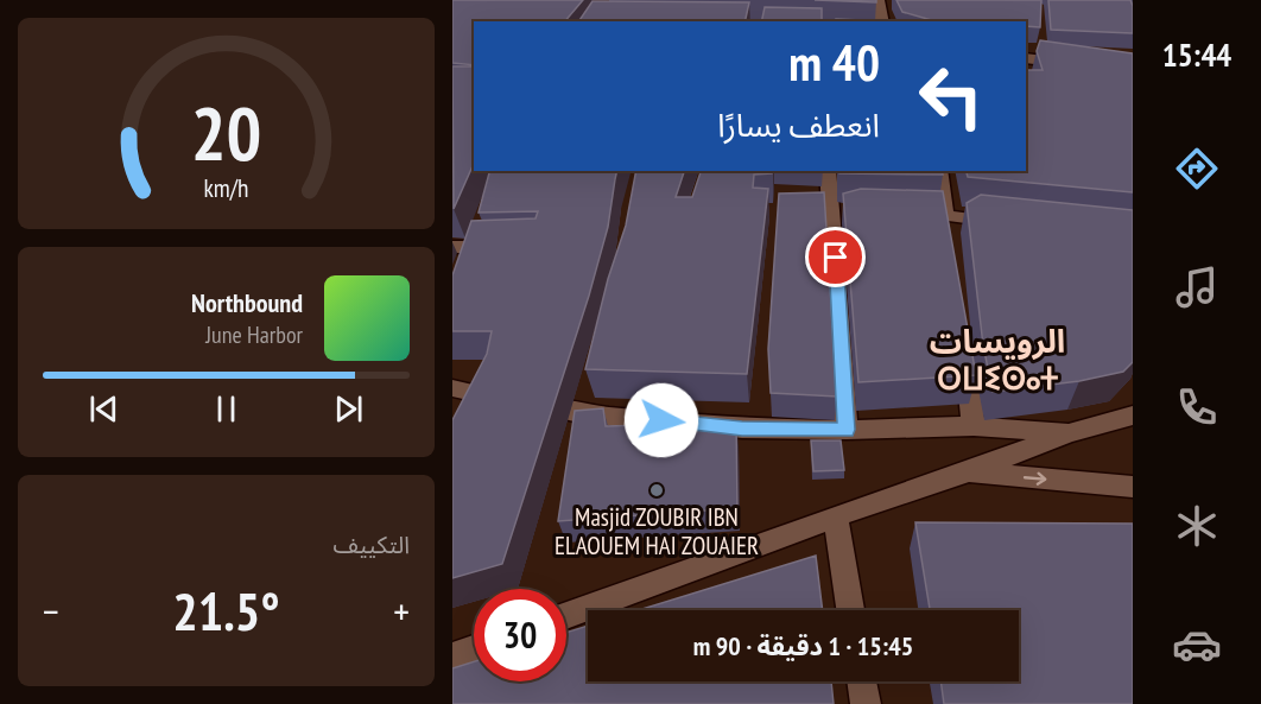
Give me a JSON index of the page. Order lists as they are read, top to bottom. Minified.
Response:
{"districts":["الرويسات ⵔⵡⵉⵙⴰⵜ"],"places":["Masjid ZOUBIR IBN ELAOUEM HAI ZOUAIER"],"page":{"tabs":"15:44","turn":["40 m","انعطف يسارًا"],"song":["Northbound","June Harbor"],"tile":"التكييف","heat":["−","21.5°","+"],"limit":"30","trip":"15:45 · 1 دقيقة · 90 m","gauge":["20","km/h"]}}
